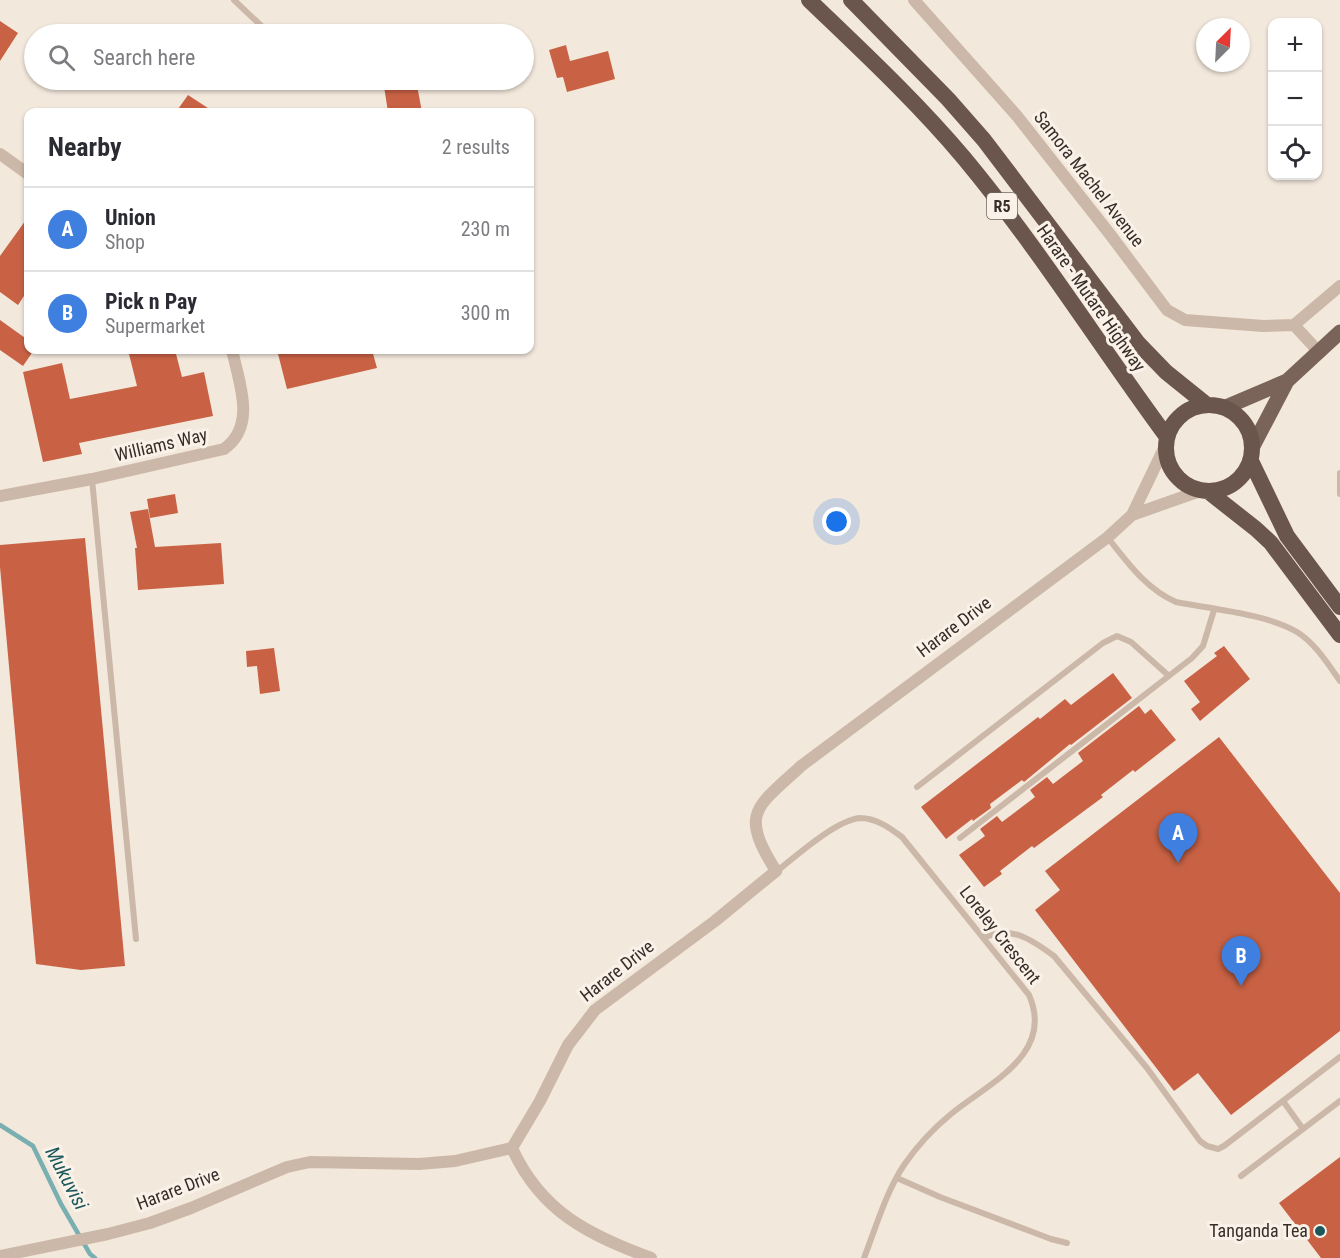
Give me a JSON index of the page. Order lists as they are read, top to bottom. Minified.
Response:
{"streets":{"highway":["R5","Harare - Mutare Highway"],"street":["Samora Machel Avenue","Williams Way","Harare Drive"],"lane":["Loreley Crescent"]},"crossings":[["R5","Harare - Mutare Highway"],["R5","Harare Drive"],["Harare - Mutare Highway","Harare Drive"],["Harare Drive","Loreley Crescent"]],"water":["Mukuvisi"],"places":["Tanganda Tea"],"north":"top right","page":{"map_buttons":["+","−"],"search":"Search here","heading":["Nearby","2 results"],"list":[{"mark":"A","name":"Union","note":"Shop","value":"230 m"},{"mark":"B","name":"Pick n Pay","note":"Supermarket","value":"300 m"}],"pins":["A","B"]}}
